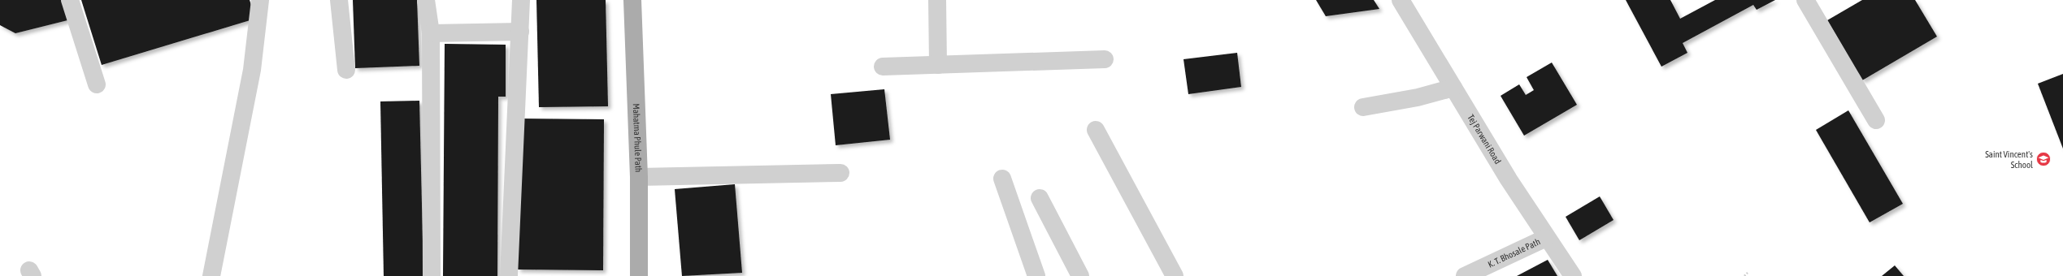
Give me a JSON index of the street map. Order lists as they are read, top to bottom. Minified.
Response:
{"streets":{"main road":["Mahatma Phule Path"],"street":["Tej Parwani Road","K. T. Bhosale Path"]},"crossings":[["Tej Parwani Road","K. T. Bhosale Path"]],"places":{"school or university":["Saint Vincent's School"]}}
